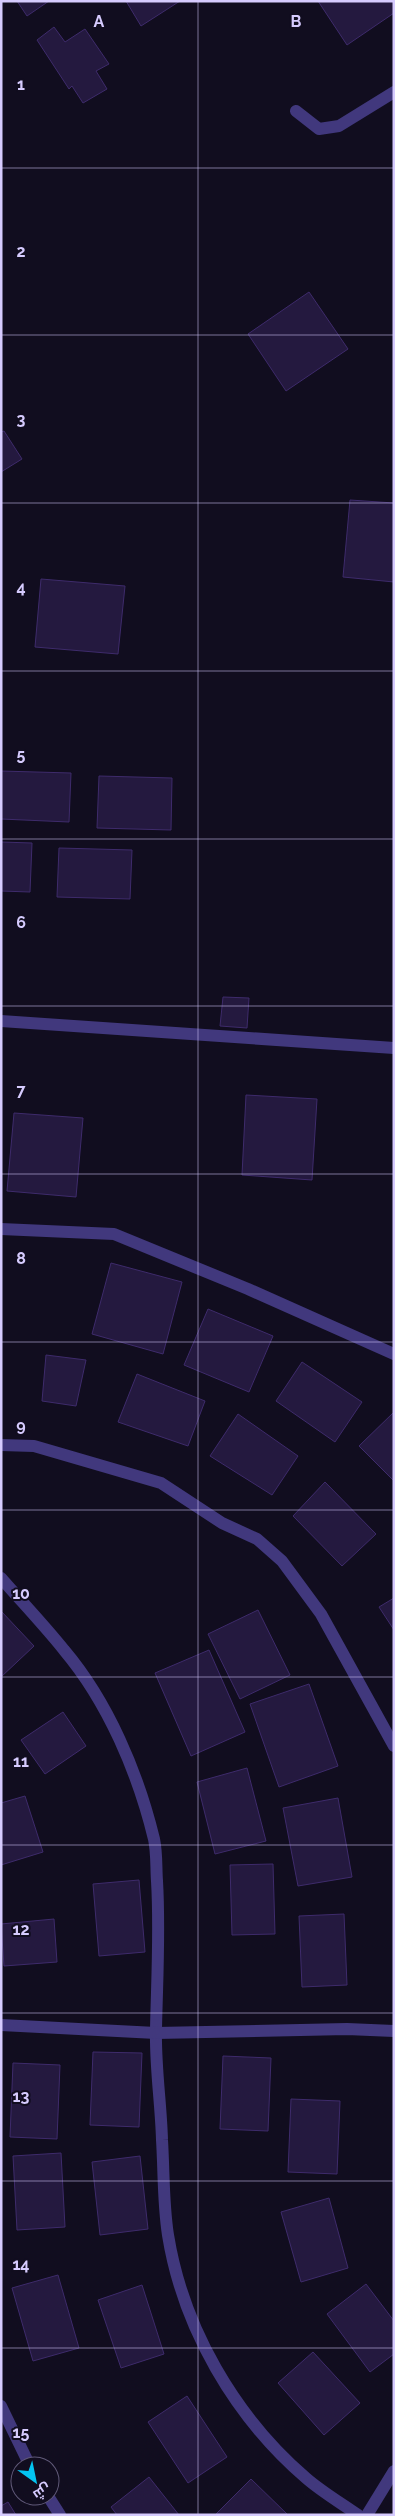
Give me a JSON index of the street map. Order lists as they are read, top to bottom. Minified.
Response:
{"north":"bottom right","grid":{"columns":["A","B"],"rows":["1","2","3","4","5","6","7","8","9","10","11","12","13","14","15"]}}
